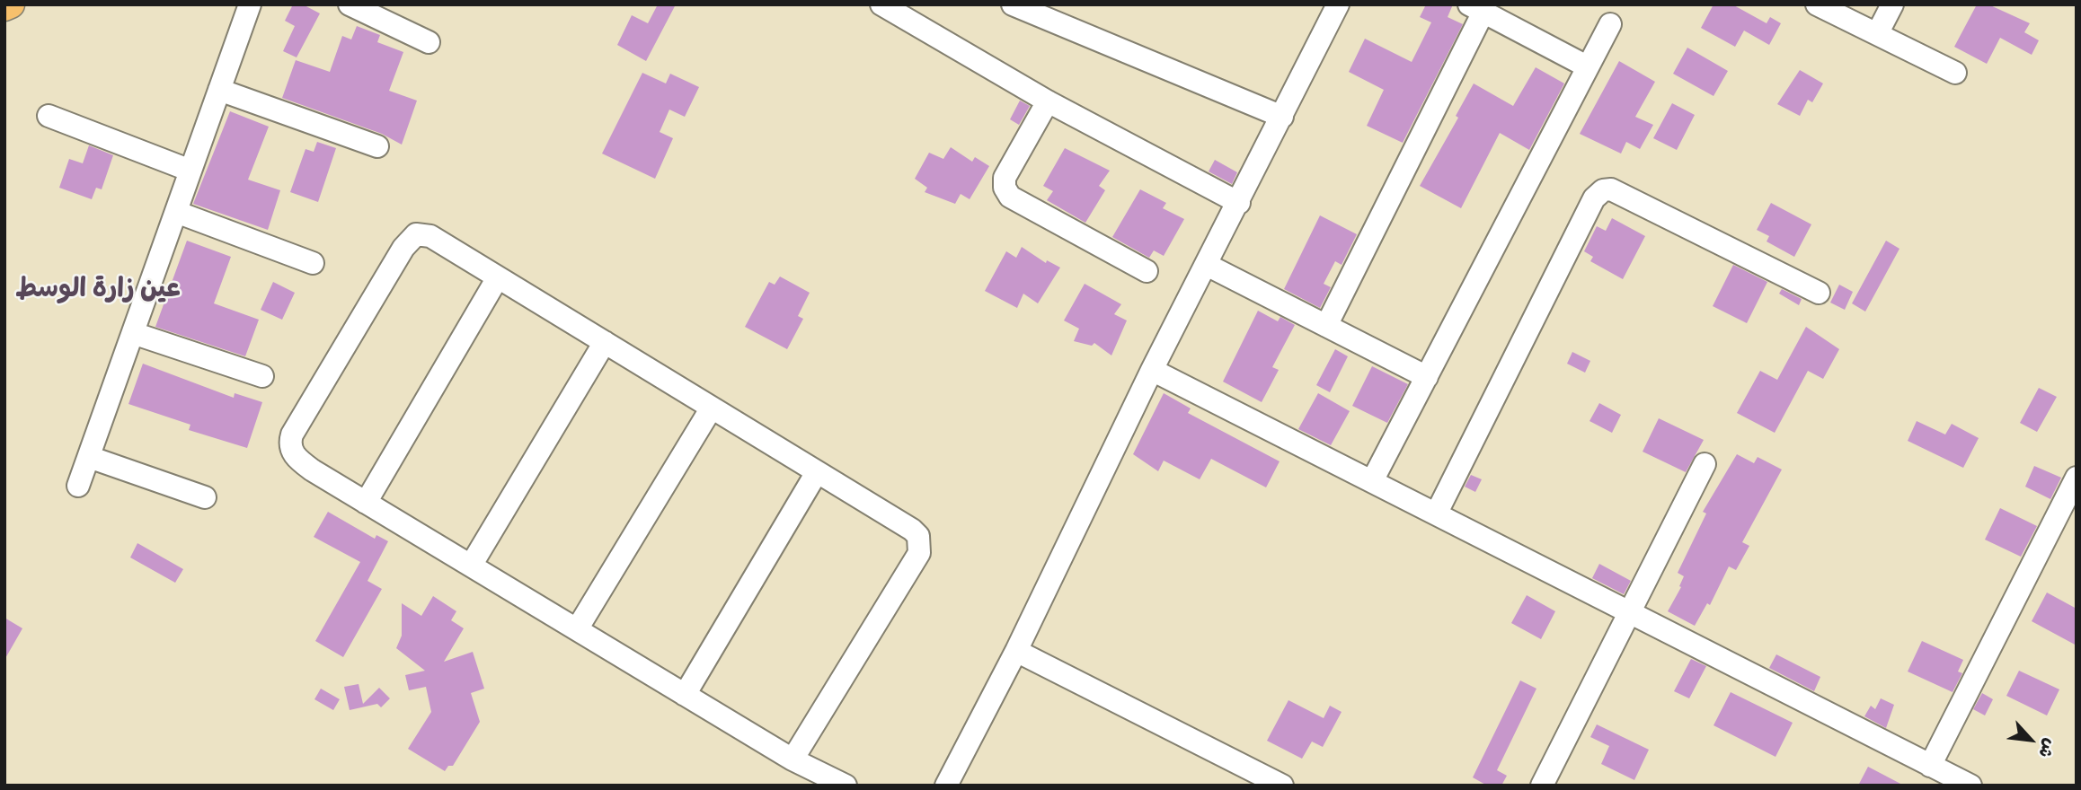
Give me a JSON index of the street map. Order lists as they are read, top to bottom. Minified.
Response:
{"districts":["عين زارة الوسط"],"north":"bottom right"}
